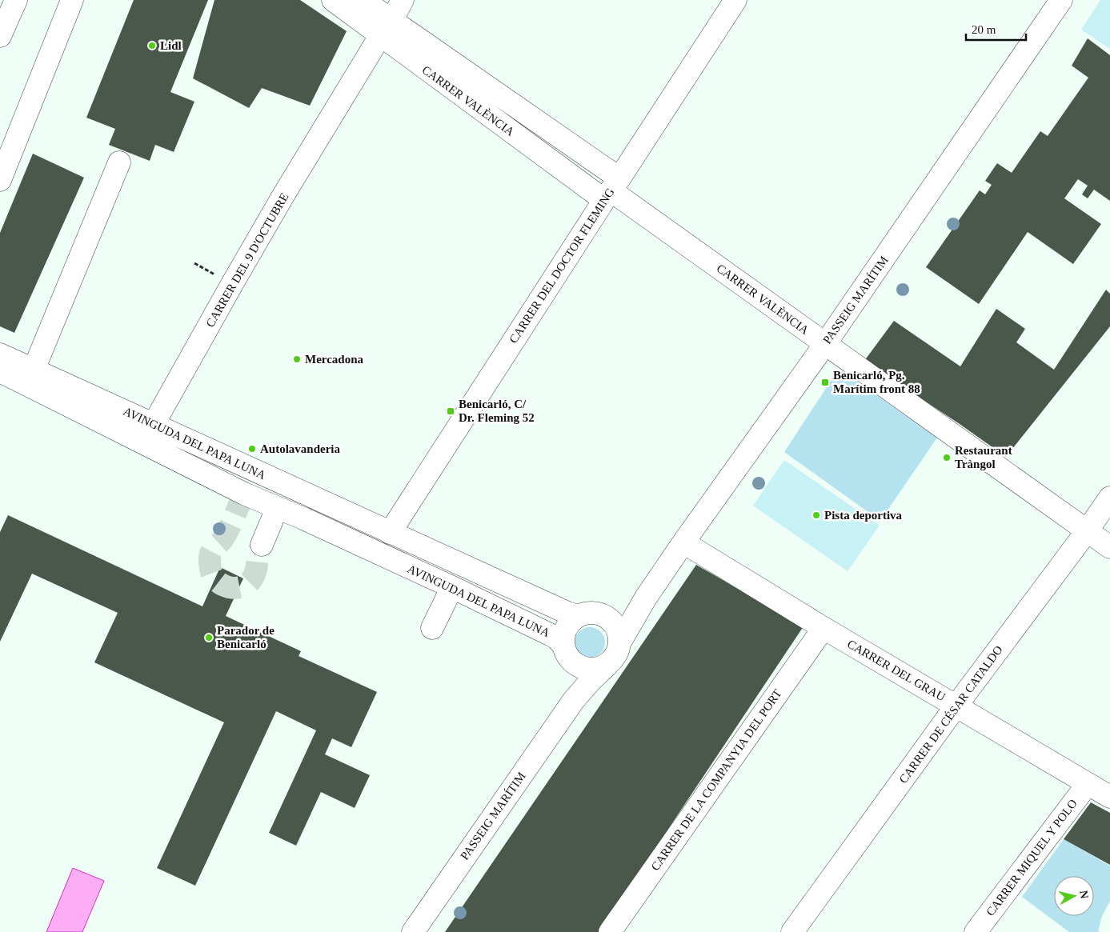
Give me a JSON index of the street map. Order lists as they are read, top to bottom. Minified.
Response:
{"streets":{"street":["CARRER VALÈNCIA","CARRER DEL 9 D'OCTUBRE","CARRER DEL DOCTOR FLEMING","PASSEIG MARÍTIM","AVINGUDA DEL PAPA LUNA","CARRER DEL GRAU","CARRER DE CÉSAR CATALDO","CARRER DE LA COMPANYIA DEL PORT","CARRER MIQUEL Y POLO"]},"crossings":[["CARRER VALÈNCIA","CARRER DEL 9 D'OCTUBRE"],["CARRER VALÈNCIA","CARRER DEL DOCTOR FLEMING"],["CARRER VALÈNCIA","PASSEIG MARÍTIM"],["CARRER VALÈNCIA","CARRER DE CÉSAR CATALDO"],["CARRER DEL 9 D'OCTUBRE","AVINGUDA DEL PAPA LUNA"],["CARRER DEL DOCTOR FLEMING","AVINGUDA DEL PAPA LUNA"],["PASSEIG MARÍTIM","AVINGUDA DEL PAPA LUNA"],["PASSEIG MARÍTIM","CARRER DEL GRAU"],["CARRER DEL GRAU","CARRER DE CÉSAR CATALDO"],["CARRER DEL GRAU","CARRER DE LA COMPANYIA DEL PORT"],["CARRER DEL GRAU","CARRER MIQUEL Y POLO"]],"places":{"other":["Lidl","Mercadona","Autolavanderia","Restaurant Tràngol","Pista deportiva","Parador de Benicarló"],"transit":["Benicarló, Pg. Marítim front 88","Benicarló, C/ Dr. Fleming 52"]},"scale_bar":"20 m","north":"right"}
